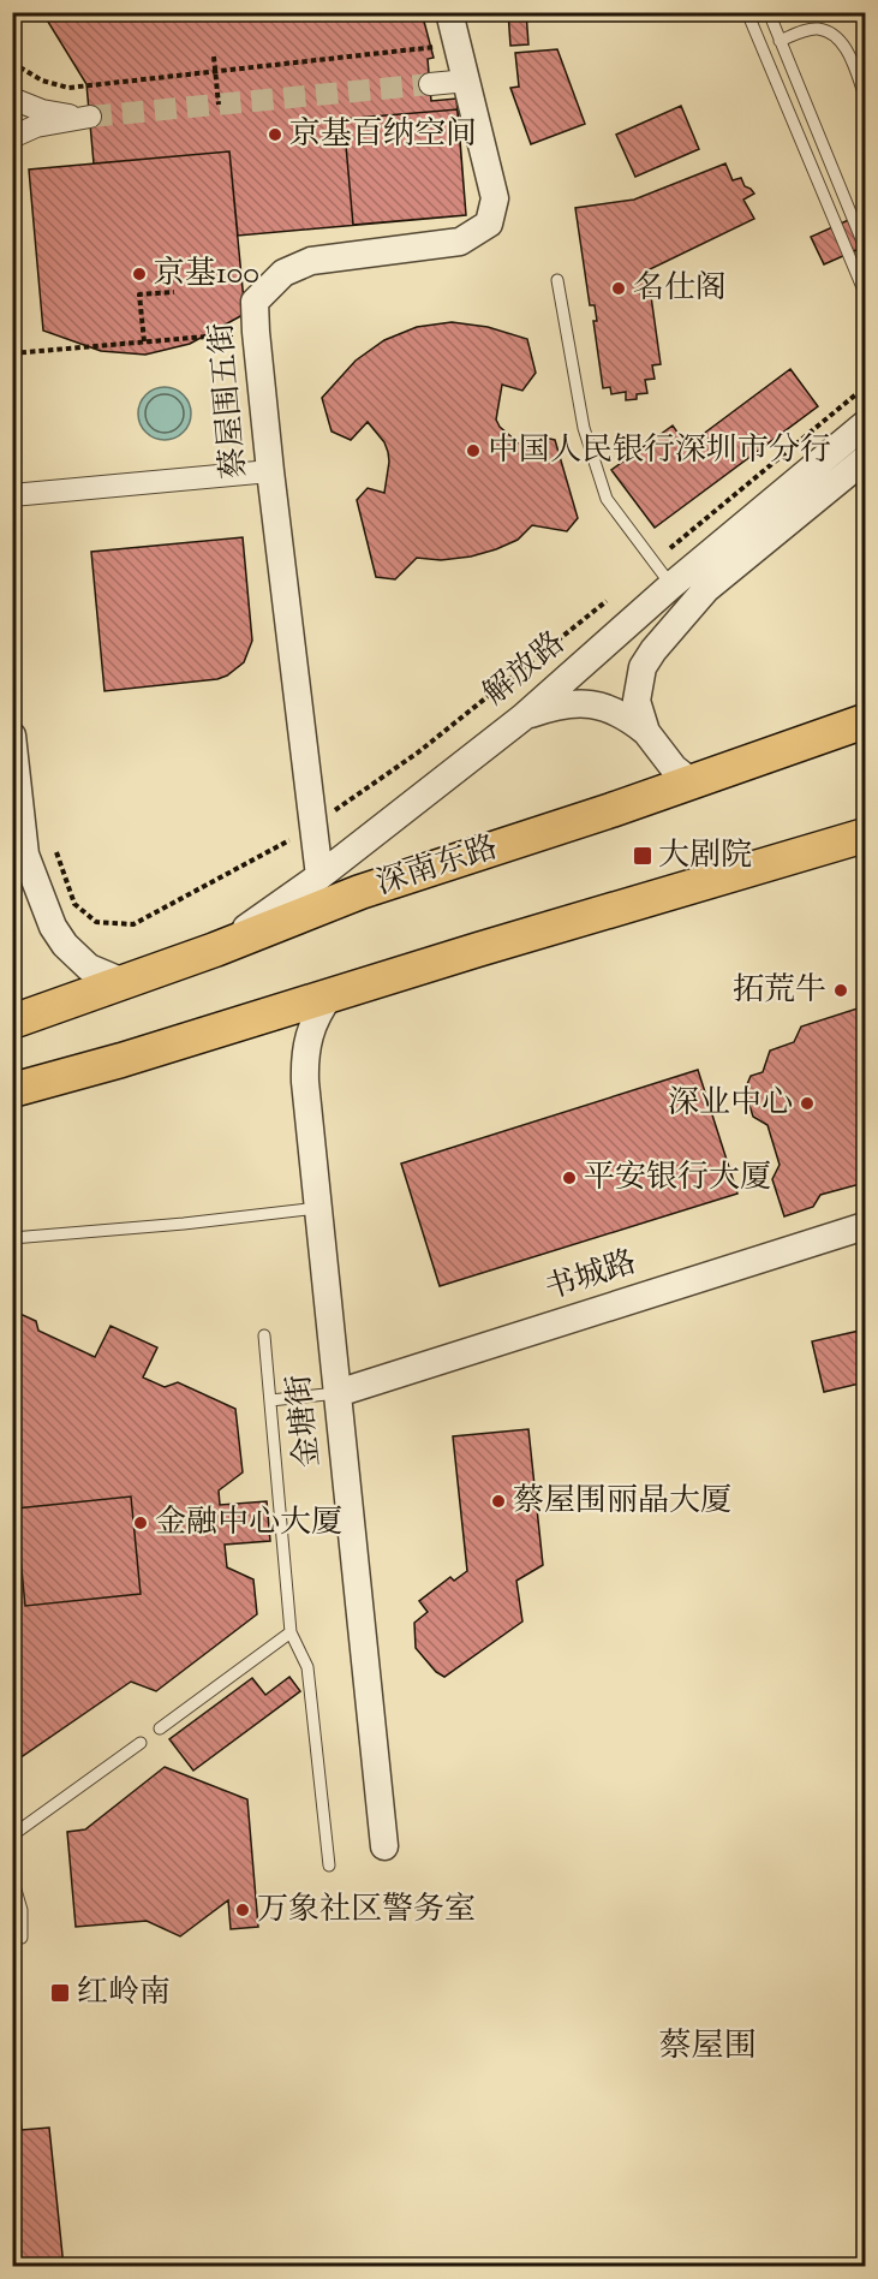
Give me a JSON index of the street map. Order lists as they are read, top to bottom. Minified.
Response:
{"streets":{"main road":["深南东路"],"street":["蔡屋围五街","解放路","书城路","金塘街"]},"crossings":[["蔡屋围五街","解放路"],["解放路","深南东路"],["书城路","金塘街"]],"districts":["蔡屋围"],"places":{"other":["京基百纳空间","京基100","名仕阁","中国人民银行深圳市分行","拓荒牛","深业中心","平安银行大厦","蔡屋围丽晶大厦","金融中心大厦","万象社区警务室"],"transit":["大剧院","红岭南"]}}
